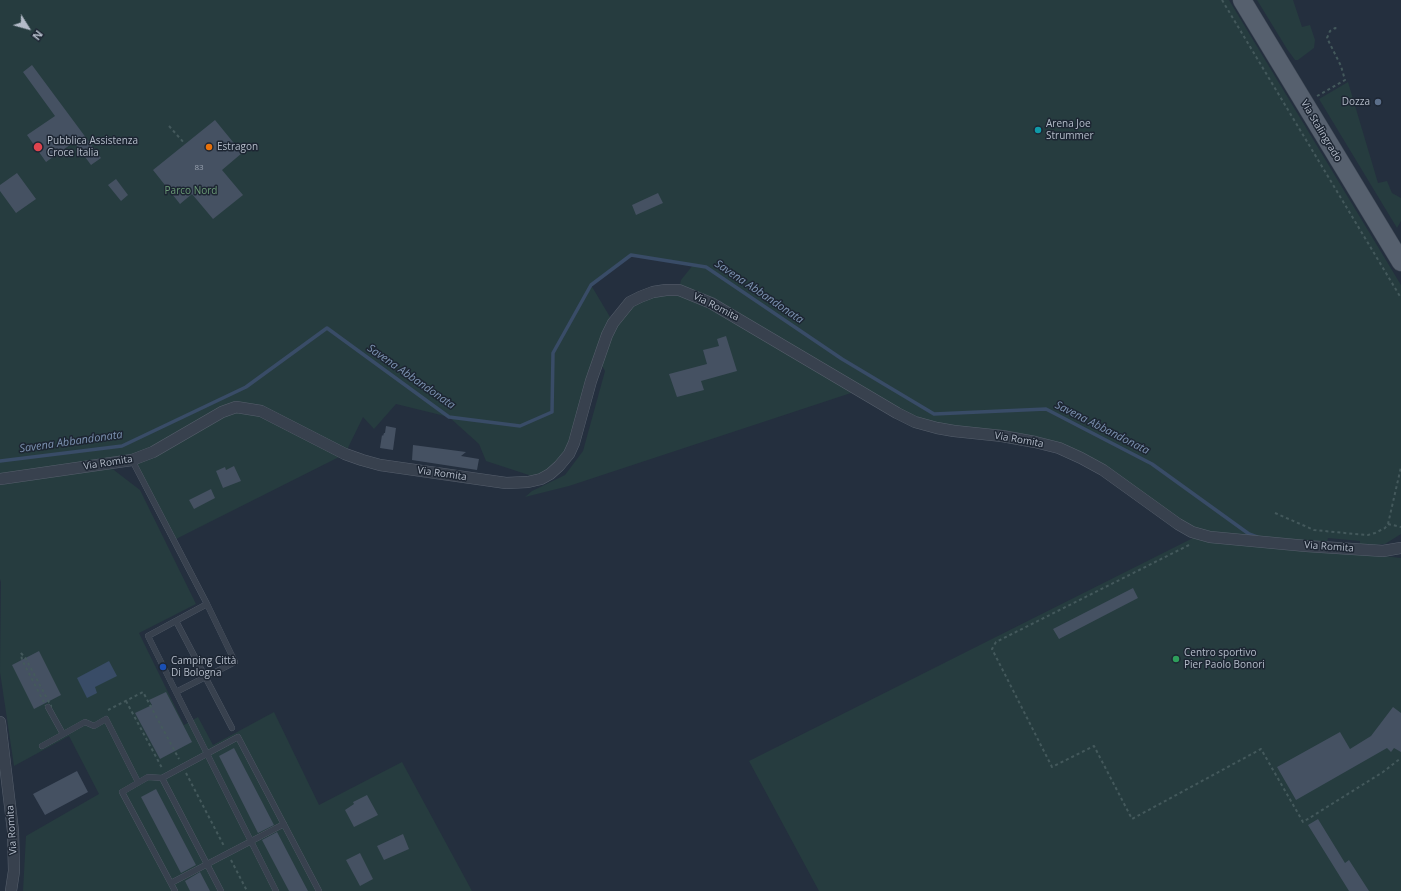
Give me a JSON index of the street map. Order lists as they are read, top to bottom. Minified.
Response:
{"streets":{"main road":["Via Stalingrado"],"street":["Via Romita"]},"water":["Savena Abbandonata"],"parks":["Parco Nord"],"places":["Dozza","Arena Joe Strummer","Pubblica Assistenza Croce Italia","Estragon","Centro sportivo Pier Paolo Bonori","Camping Città Di Bologna"],"house_numbers":["83"],"north":"bottom right"}
